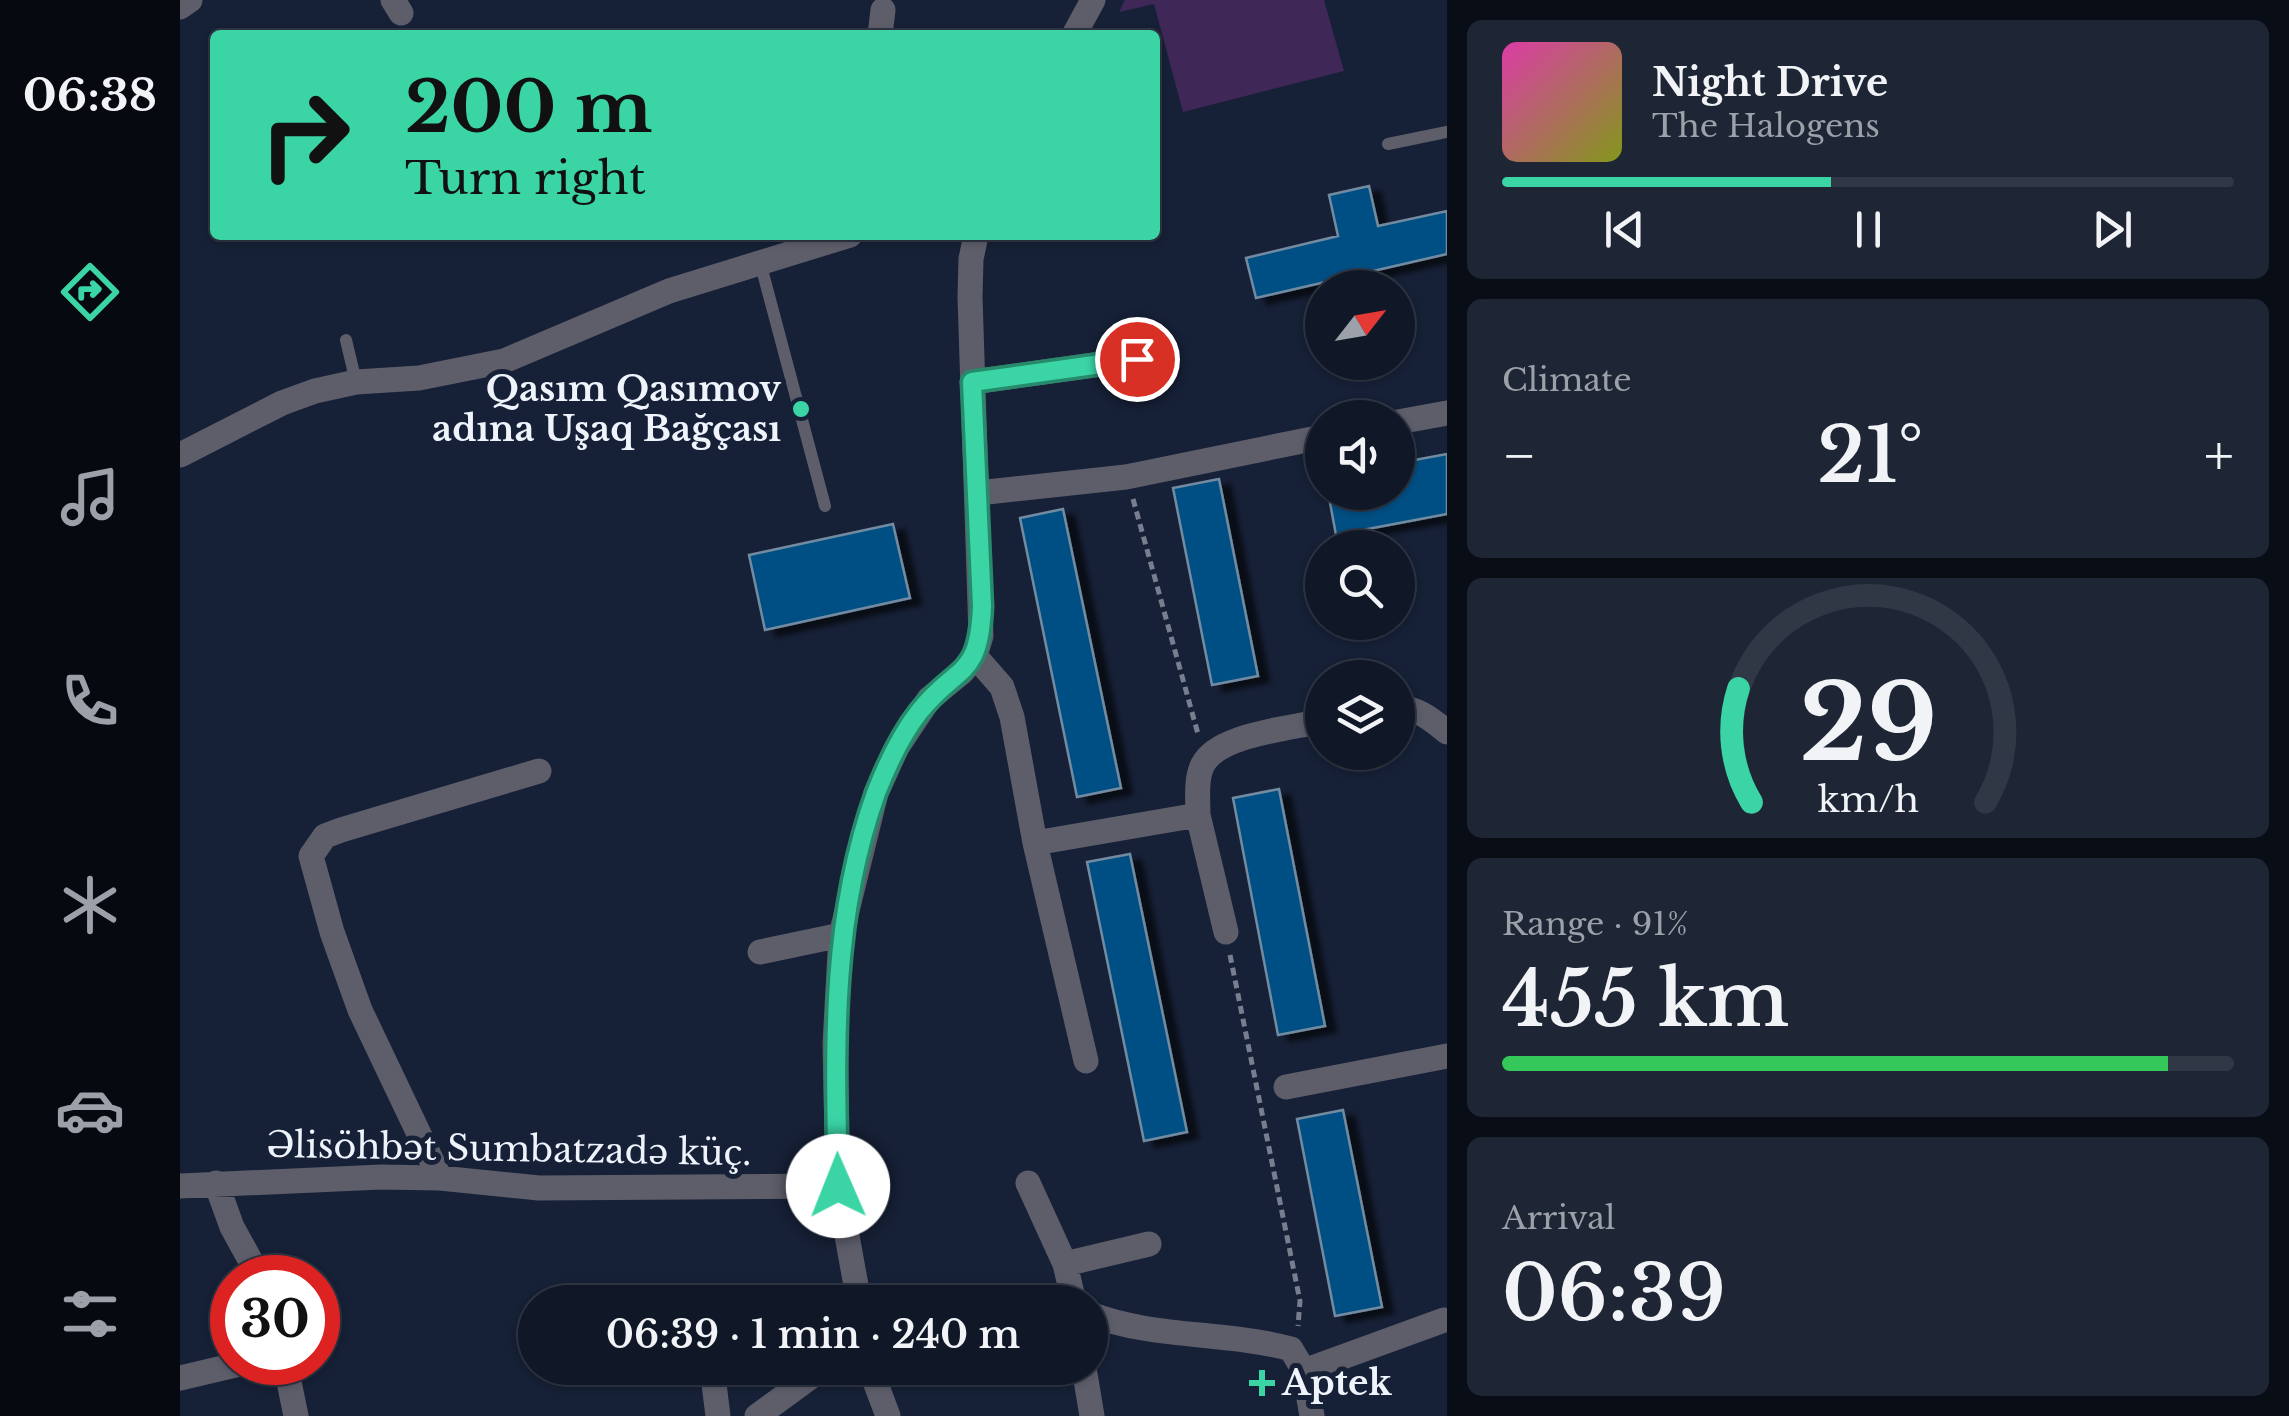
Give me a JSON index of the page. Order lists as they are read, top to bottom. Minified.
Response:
{"streets":{"street":["Əlisöhbət Sumbatzadə küç."]},"places":{"other":["Qasım Qasımov adına Uşaq Bağçası"],"health":["Aptek"]},"north":"top right","page":{"tabs":"06:38","turn":["200 m","Turn right"],"song":["Night Drive","The Halogens"],"tile":["Climate",["Range · 91%","455 km"],["Arrival","06:39"]],"heat":["−","21°","+"],"limit":"30","trip":"06:39 · 1 min · 240 m","gauge":["29","km/h"]}}
